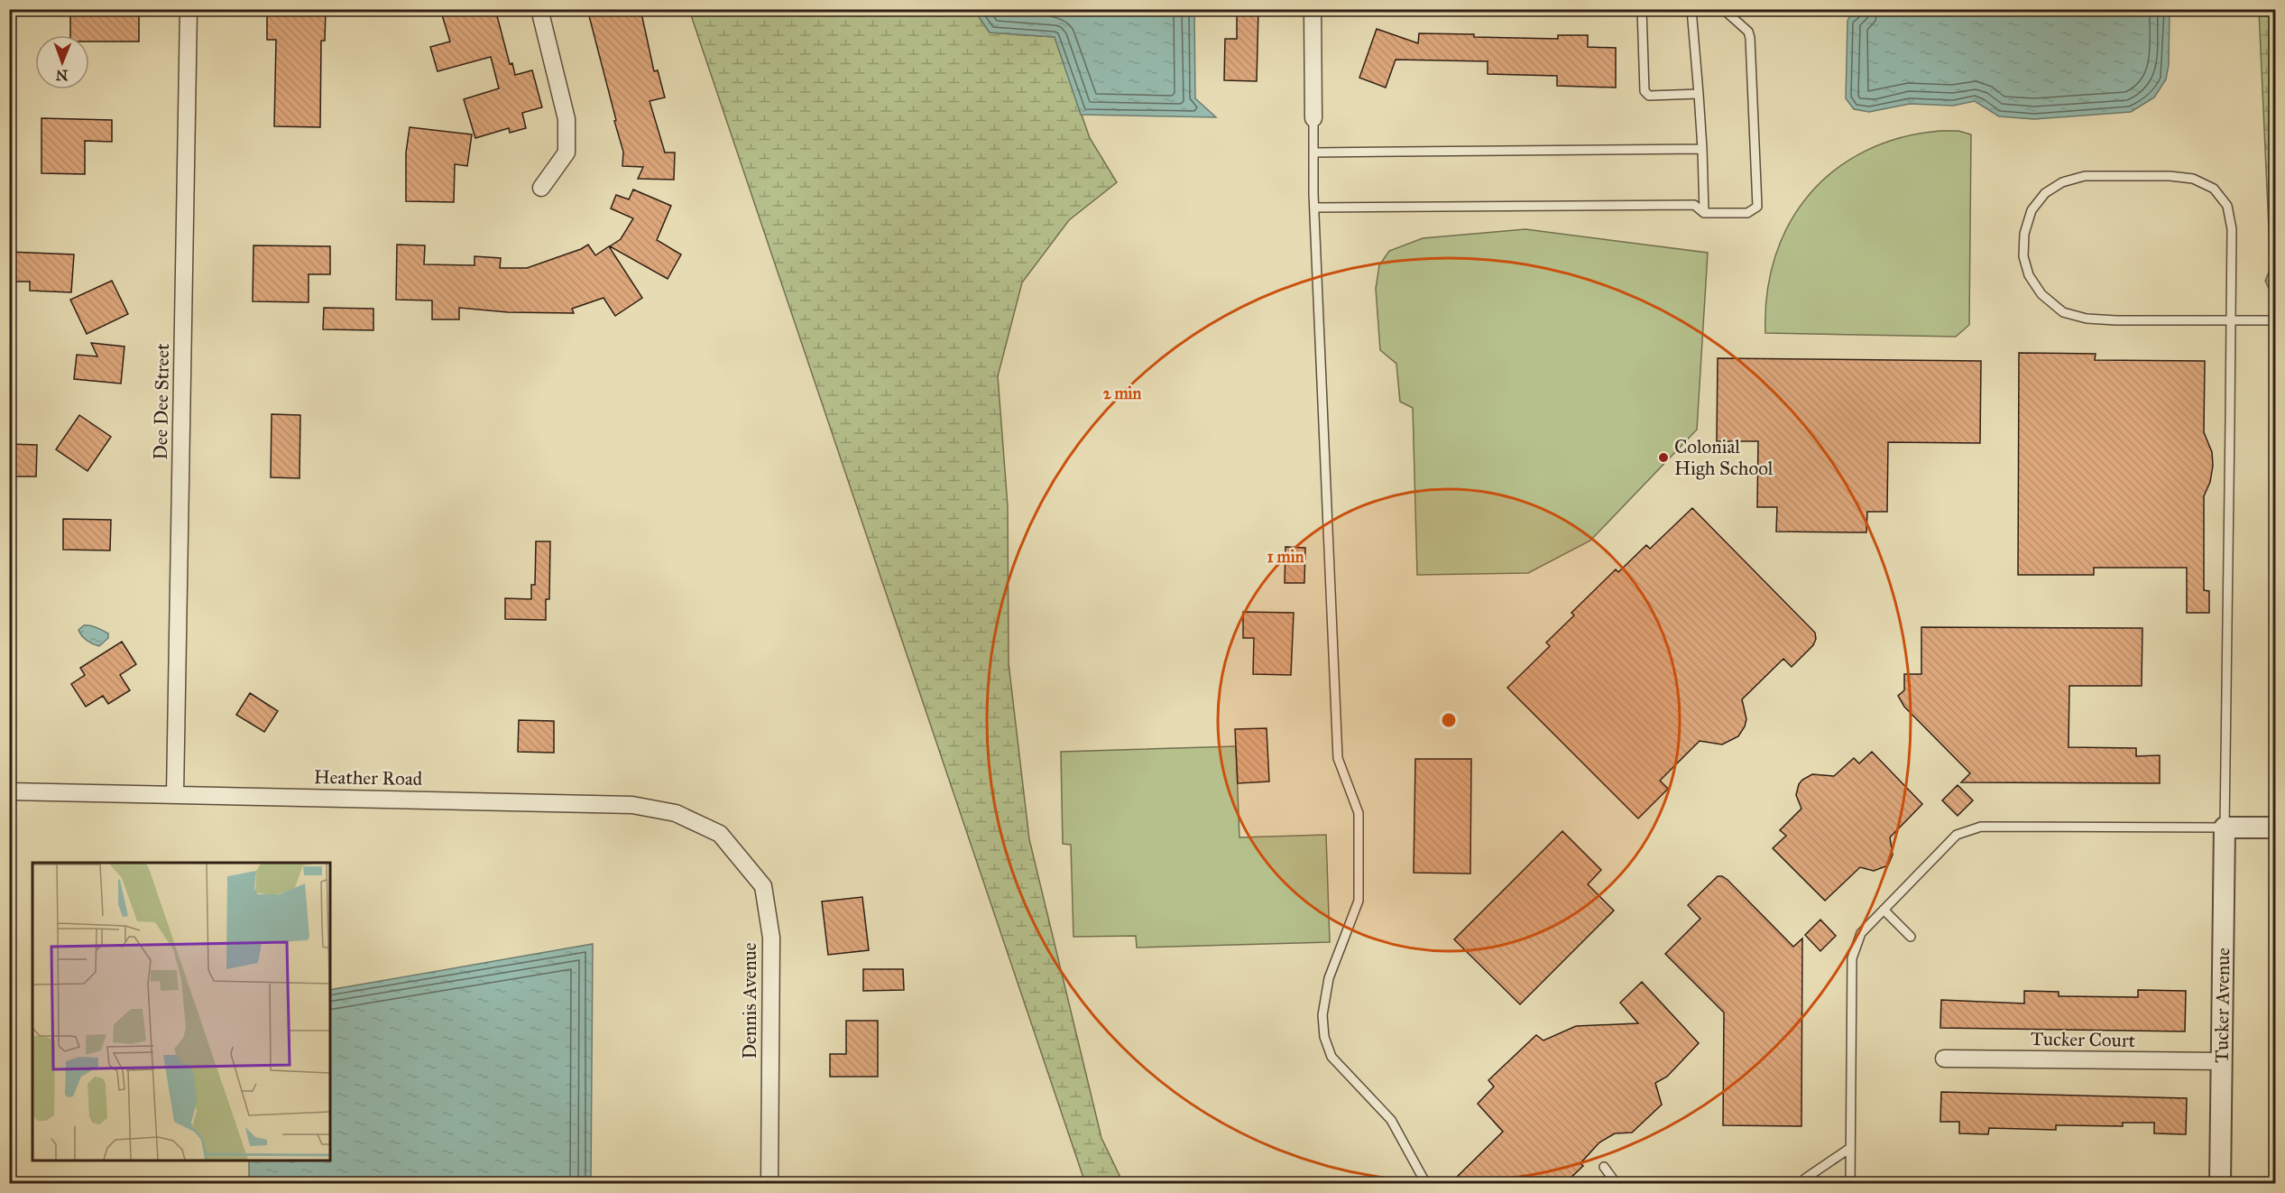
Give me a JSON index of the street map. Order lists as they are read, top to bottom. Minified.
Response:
{"streets":{"street":["Dee Dee Street","Heather Road","Dennis Avenue","Tucker Avenue","Tucker Court"]},"crossings":[["Dee Dee Street","Heather Road"],["Heather Road","Dennis Avenue"],["Tucker Avenue","Tucker Court"]],"places":["Colonial High School"],"north":"bottom","rings":["2 min","1 min"]}
